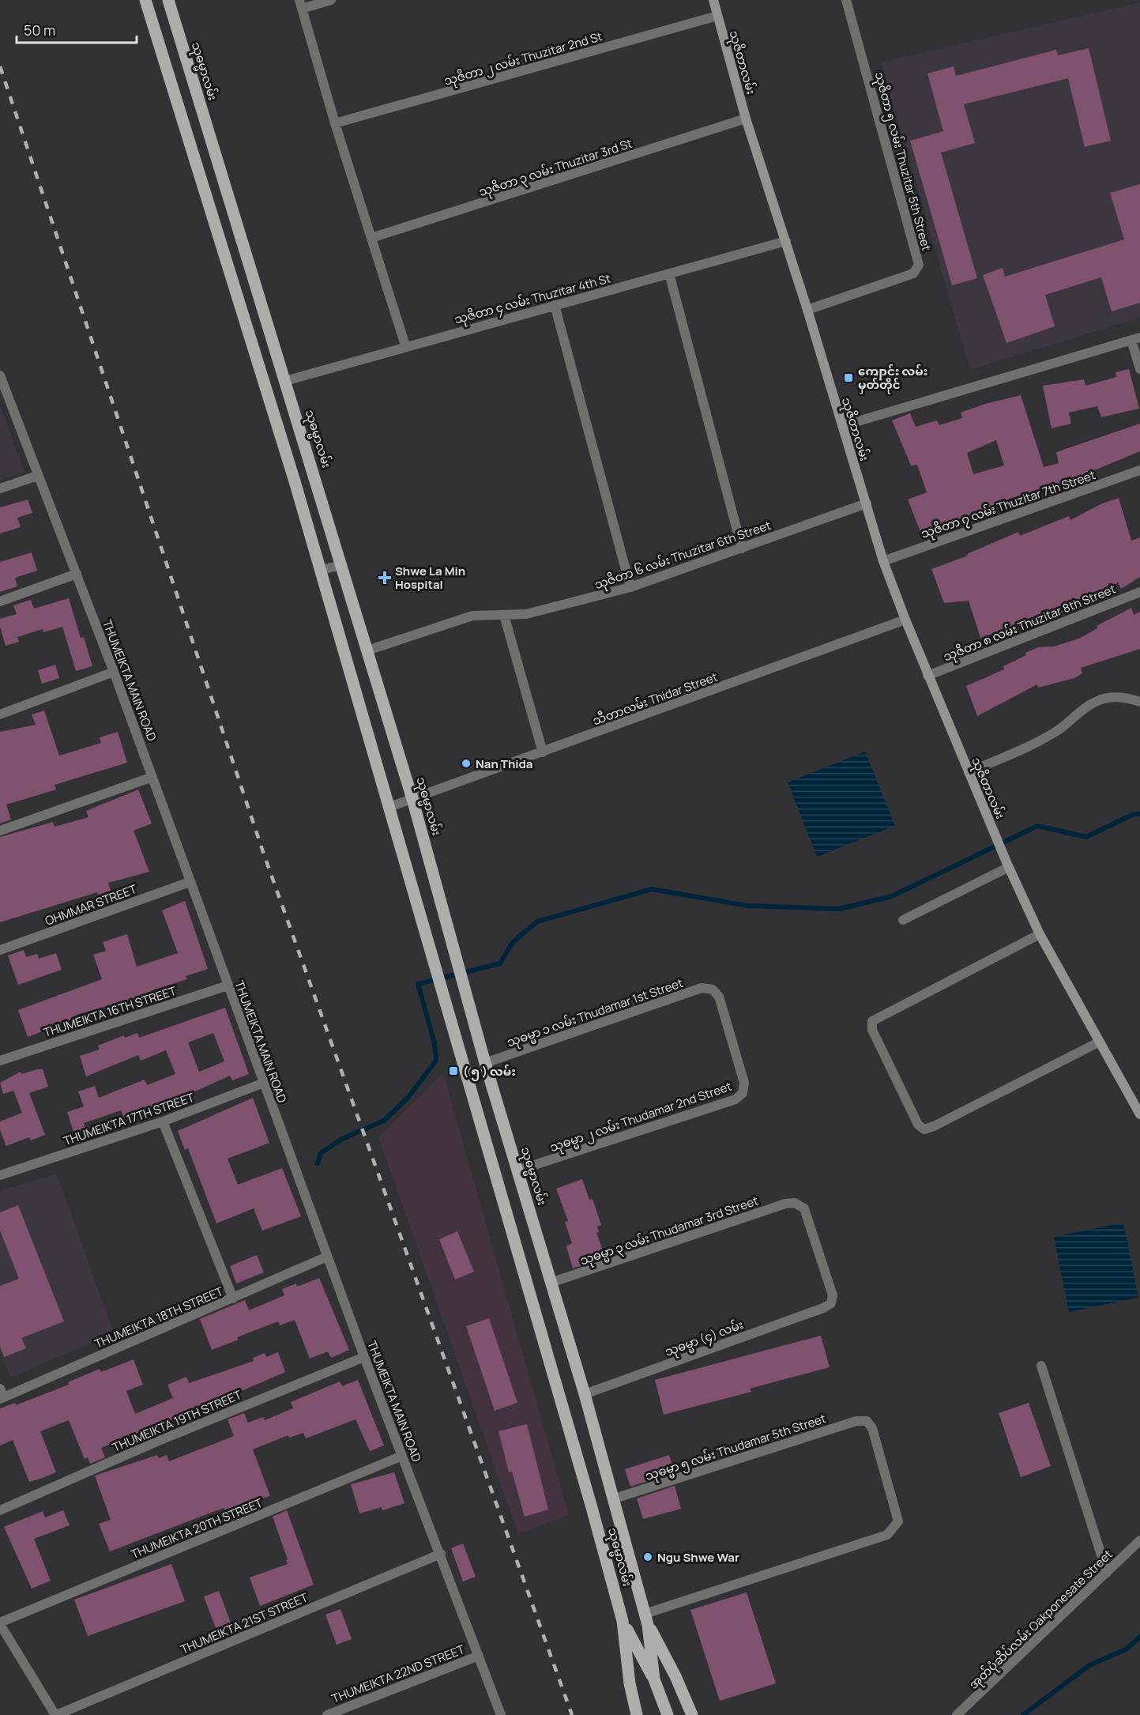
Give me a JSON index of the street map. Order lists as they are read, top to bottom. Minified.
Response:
{"streets":{"main road":["သုဇိတာလမ်း","သုဓမ္မာလမ်း"],"street":["သုဇိတာ ၂ လမ်း Thuzitar 2nd St","သုဇိတာ ၅ လမ်း Thuzitar 5th Street","သုဇိတာ ၃ လမ်း Thuzitar 3rd St","သုဇိတာ ၄ လမ်း Thuzitar 4th St","သုဇိတာ ၇ လမ်း Thuzitar 7th Street","သုဇိတာ ၆ လမ်း Thuzitar 6th Street","သုဇိတာ ၈ လမ်း Thuzitar 8th Street","THUMEIKTA MAIN ROAD","သီတာလမ်း Thidar Street","OHMMAR STREET","THUMEIKTA 16TH STREET","သုဓမ္မာ ၁ လမ်း Thudamar 1st Street","သုဓမ္မာ ၂ လမ်း Thudamar 2nd Street","THUMEIKTA 17TH STREET","သုဓမ္မာ ၃ လမ်း Thudamar 3rd Street","THUMEIKTA 18TH STREET","သုဓမ္မာ (၄) လမ်း","THUMEIKTA 19TH STREET","သုဓမ္မာ ၅ လမ်း Thudamar 5th Street","THUMEIKTA 20TH STREET","အုတ်ပုံဆိပ်လမ်း Oakponesate Street","THUMEIKTA 21ST STREET","THUMEIKTA 22ND STREET"]},"crossings":[["သုဇိတာ ၂ လမ်း Thuzitar 2nd St","သုဇိတာလမ်း"],["သုဇိတာလမ်း","သုဇိတာ ၅ လမ်း Thuzitar 5th Street"],["သုဇိတာလမ်း","သုဇိတာ ၃ လမ်း Thuzitar 3rd St"],["သုဇိတာလမ်း","သုဇိတာ ၄ လမ်း Thuzitar 4th St"],["သုဇိတာလမ်း","သုဇိတာ ၇ လမ်း Thuzitar 7th Street"],["သုဇိတာလမ်း","သုဇိတာ ၆ လမ်း Thuzitar 6th Street"],["သုဇိတာလမ်း","သုဇိတာ ၈ လမ်း Thuzitar 8th Street"],["သုဇိတာလမ်း","သီတာလမ်း Thidar Street"],["သုဓမ္မာလမ်း","သုဇိတာ ၄ လမ်း Thuzitar 4th St"],["သုဓမ္မာလမ်း","သုဇိတာ ၆ လမ်း Thuzitar 6th Street"],["သုဓမ္မာလမ်း","သီတာလမ်း Thidar Street"],["သုဓမ္မာလမ်း","သုဓမ္မာ ၁ လမ်း Thudamar 1st Street"],["သုဓမ္မာလမ်း","သုဓမ္မာ ၂ လမ်း Thudamar 2nd Street"],["သုဓမ္မာလမ်း","သုဓမ္မာ ၃ လမ်း Thudamar 3rd Street"],["သုဓမ္မာလမ်း","သုဓမ္မာ (၄) လမ်း"],["သုဓမ္မာလမ်း","သုဓမ္မာ ၅ လမ်း Thudamar 5th Street"],["THUMEIKTA MAIN ROAD","OHMMAR STREET"],["THUMEIKTA MAIN ROAD","THUMEIKTA 16TH STREET"],["THUMEIKTA MAIN ROAD","THUMEIKTA 17TH STREET"],["THUMEIKTA MAIN ROAD","THUMEIKTA 18TH STREET"],["THUMEIKTA MAIN ROAD","THUMEIKTA 19TH STREET"],["THUMEIKTA MAIN ROAD","THUMEIKTA 20TH STREET"],["THUMEIKTA MAIN ROAD","THUMEIKTA 21ST STREET"],["THUMEIKTA MAIN ROAD","THUMEIKTA 22ND STREET"],["သုဓမ္မာ ၁ လမ်း Thudamar 1st Street","သုဓမ္မာ ၂ လမ်း Thudamar 2nd Street"],["သုဓမ္မာ ၃ လမ်း Thudamar 3rd Street","သုဓမ္မာ (၄) လမ်း"]],"places":{"transit":["ကျောင်း လမ်း မှတ်တိုင်","( ၅ ) လမ်း"],"health":["Shwe La Min Hospital"],"other":["Nan Thida","Ngu Shwe War"]},"scale_bar":"50 m"}
